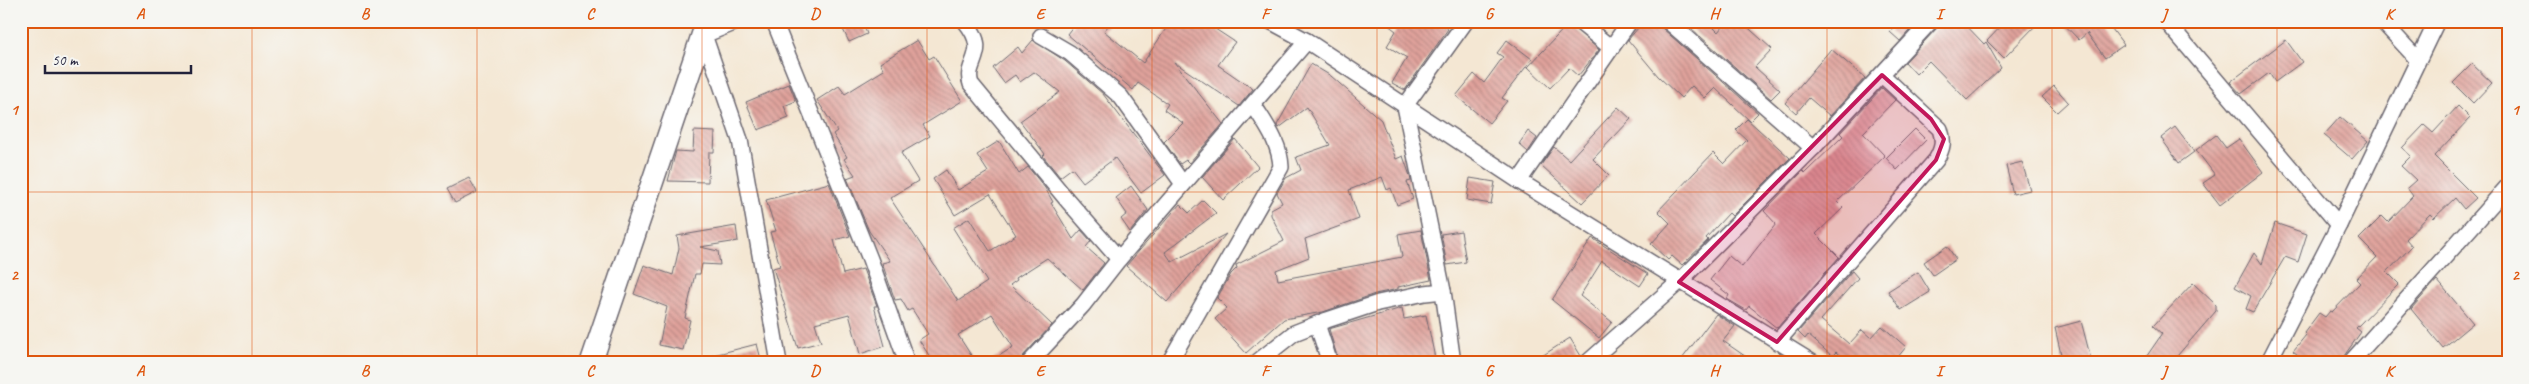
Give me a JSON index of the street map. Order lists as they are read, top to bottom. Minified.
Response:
{"scale_bar":"50 m","grid":{"columns":["A","B","C","D","E","F","G","H","I","J","K"],"rows":["1","2"]}}
